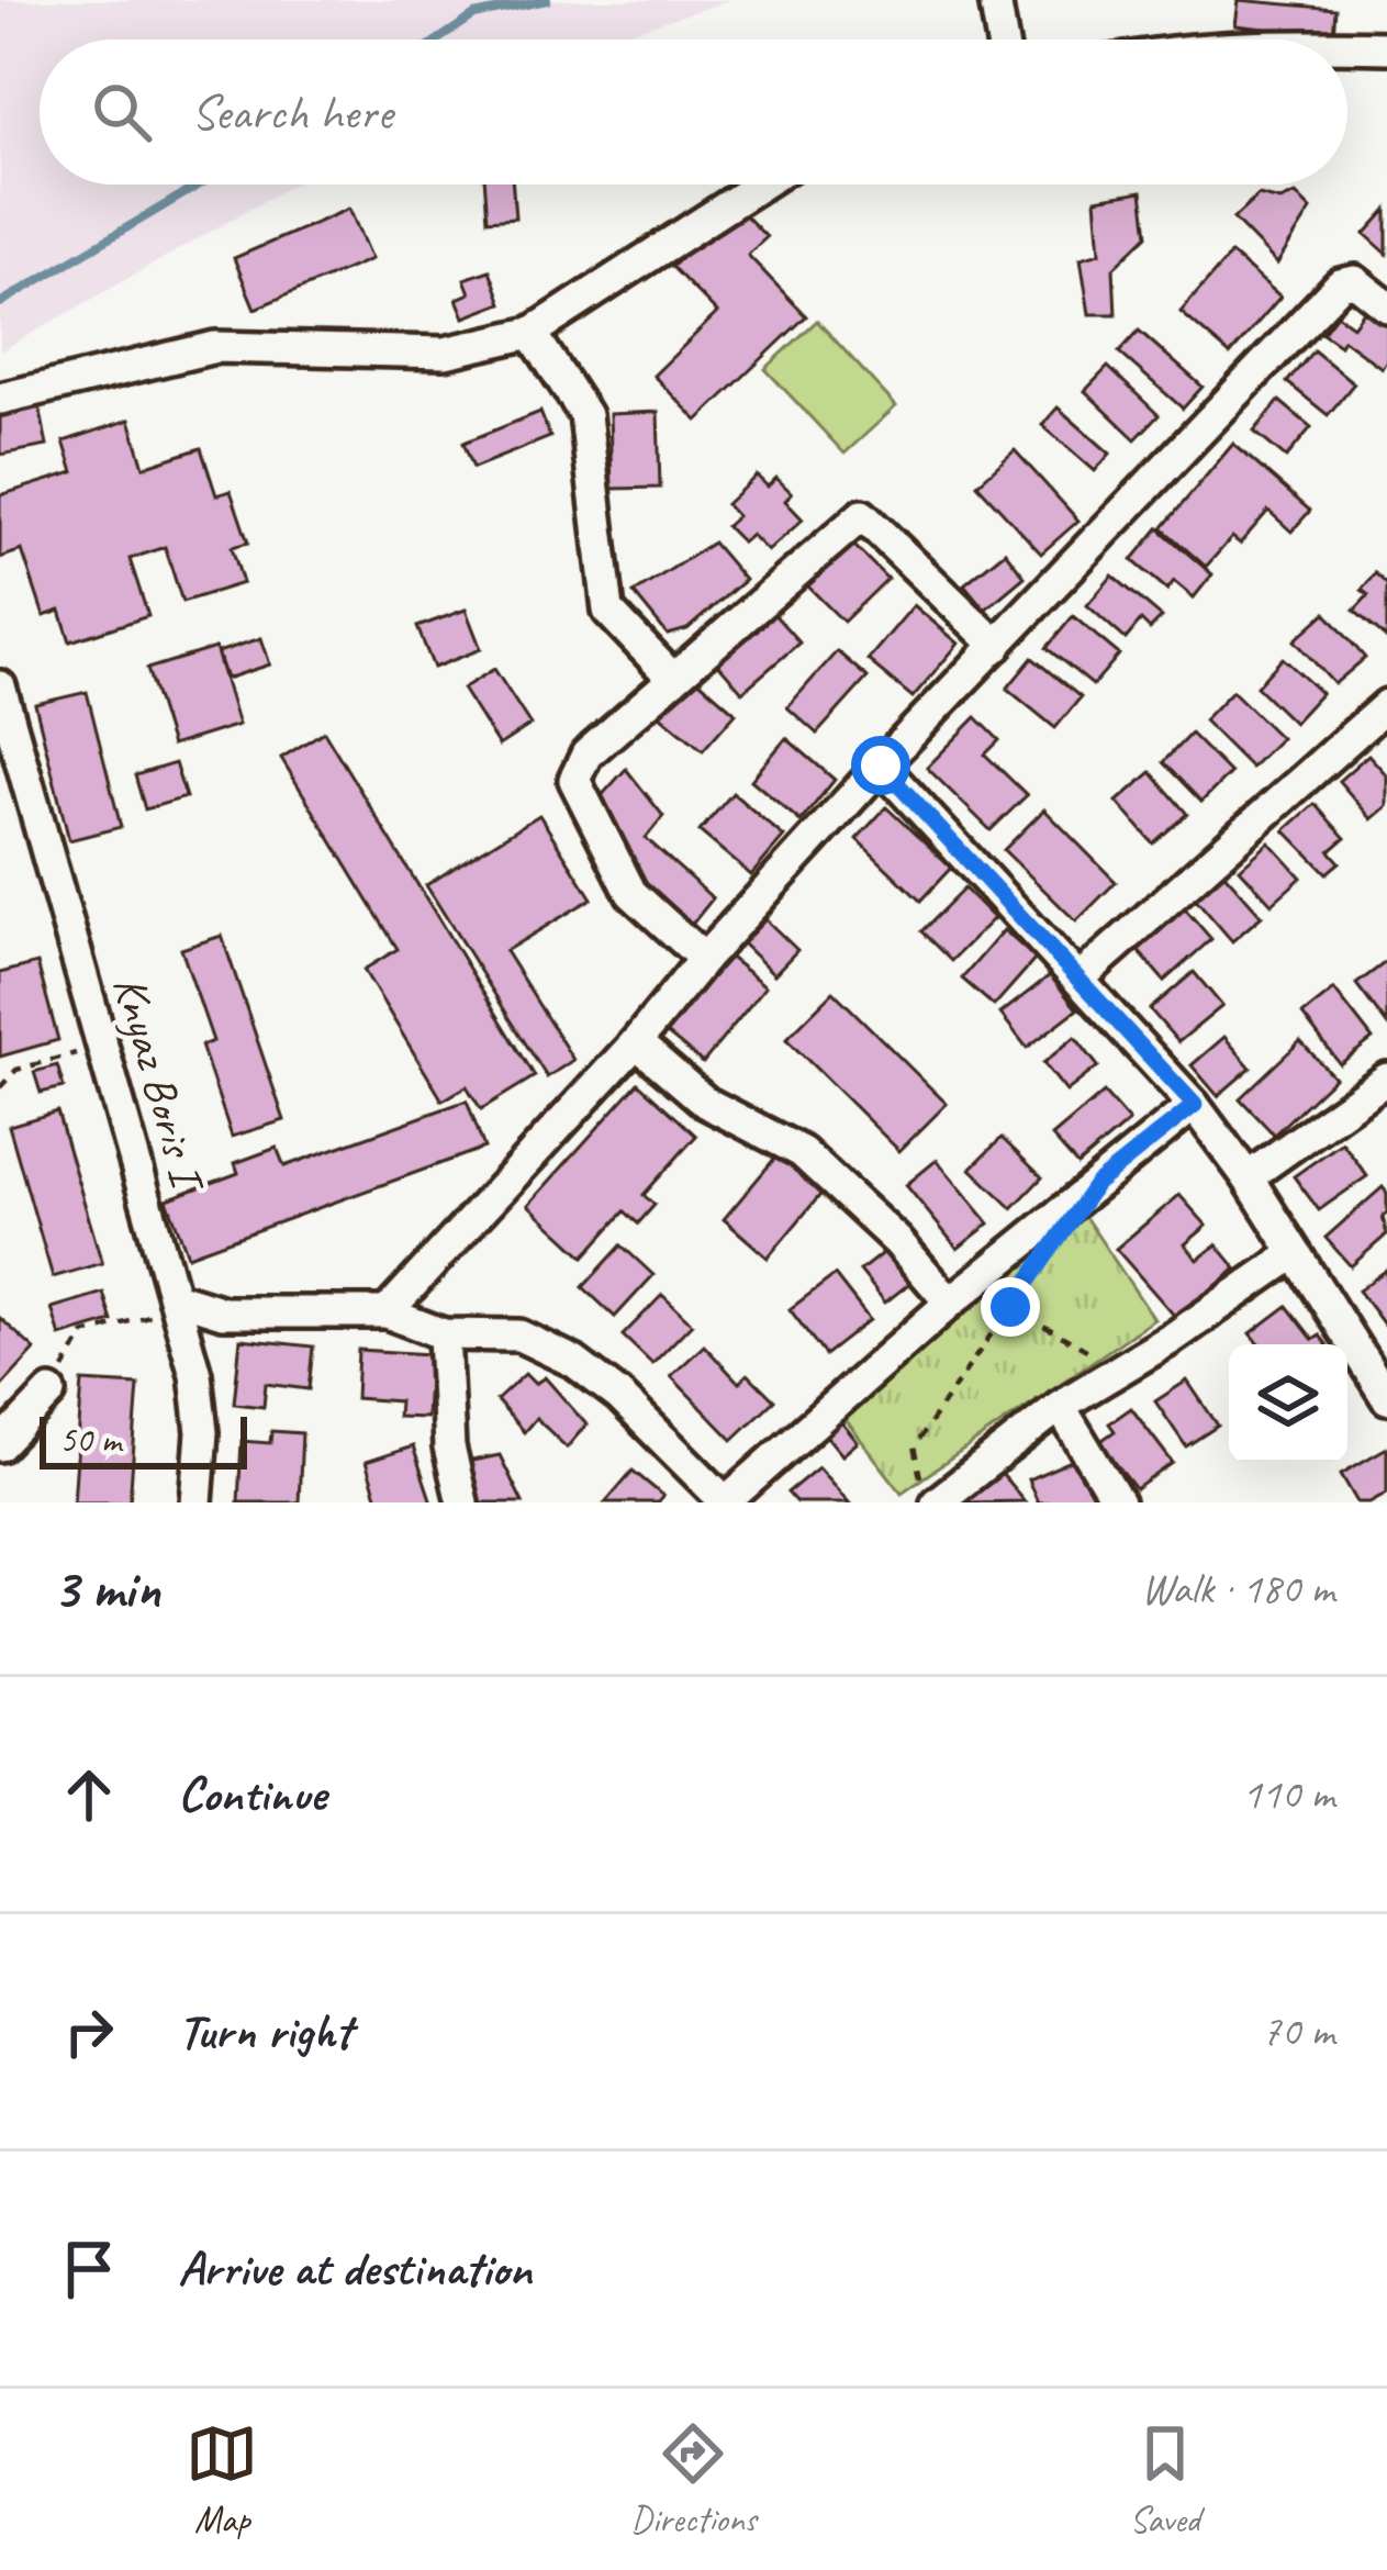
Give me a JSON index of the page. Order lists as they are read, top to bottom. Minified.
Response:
{"streets":{"street":["Knyaz Boris I"]},"scale_bar":"50 m","page":{"search":"Search here","scale":"50 m","heading":["3 min","Walk · 180 m"],"list":[["Continue","110 m"],["Turn right","70 m"],"Arrive at destination"],"nav":["Map","Directions","Saved"]}}
